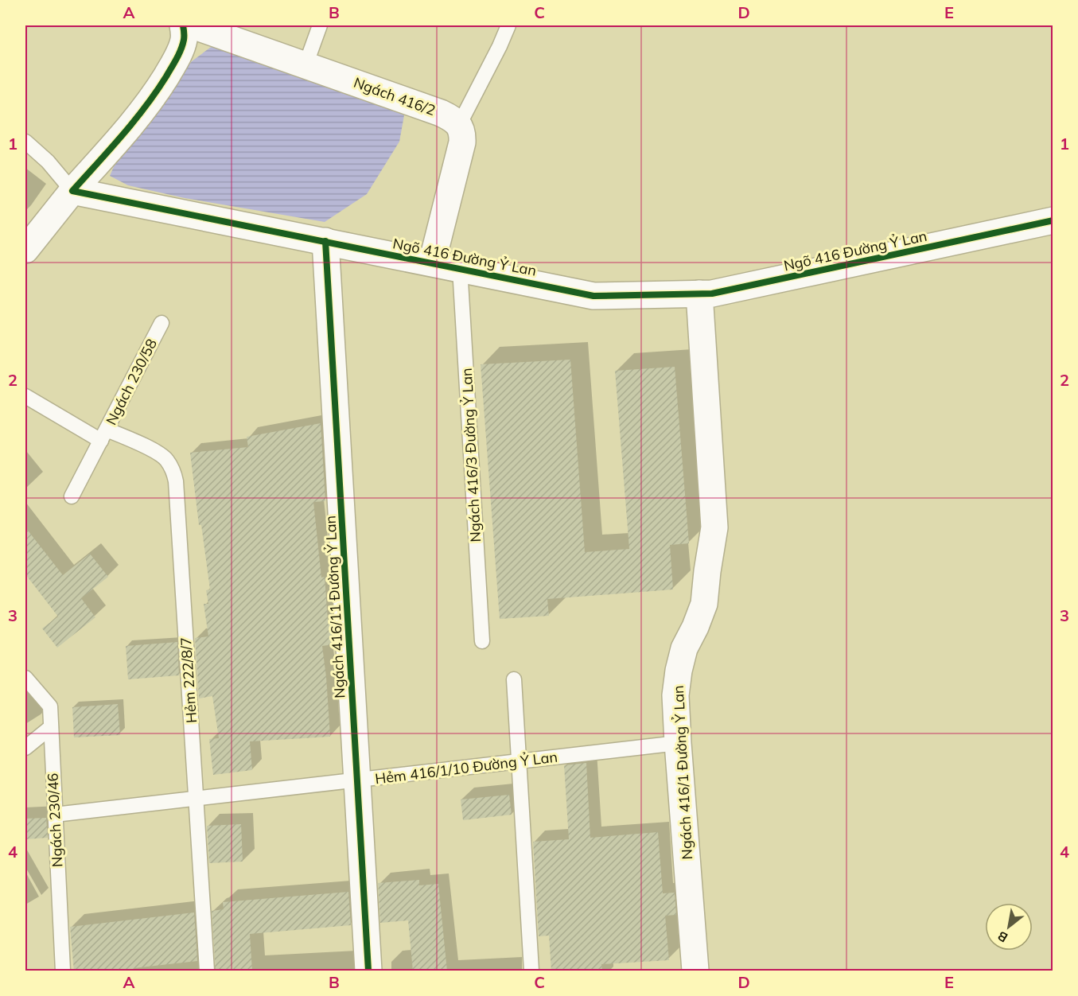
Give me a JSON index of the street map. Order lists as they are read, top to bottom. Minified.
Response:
{"streets":{"street":["Ngách 416/2","Ngõ 416 Đường Ỷ Lan","Ngách 416/11 Đường Ỷ Lan","Ngách 416/1 Đường Ỷ Lan"],"lane":["Ngách 230/58","Ngách 416/3 Đường Ỷ Lan","Hẻm 222/8/7","Hẻm 416/1/10 Đường Ỷ Lan","Ngách 230/46"]},"crossings":[["Ngõ 416 Đường Ỷ Lan","Ngách 416/3 Đường Ỷ Lan"],["Ngõ 416 Đường Ỷ Lan","Ngách 416/11 Đường Ỷ Lan"],["Ngõ 416 Đường Ỷ Lan","Ngách 416/1 Đường Ỷ Lan"],["Ngách 230/58","Hẻm 222/8/7"],["Ngách 416/11 Đường Ỷ Lan","Hẻm 416/1/10 Đường Ỷ Lan"],["Hẻm 222/8/7","Hẻm 416/1/10 Đường Ỷ Lan"],["Hẻm 416/1/10 Đường Ỷ Lan","Ngách 416/1 Đường Ỷ Lan"],["Hẻm 416/1/10 Đường Ỷ Lan","Ngách 230/46"]],"north":"bottom left","grid":{"columns":["A","B","C","D","E"],"rows":["1","2","3","4"]}}
